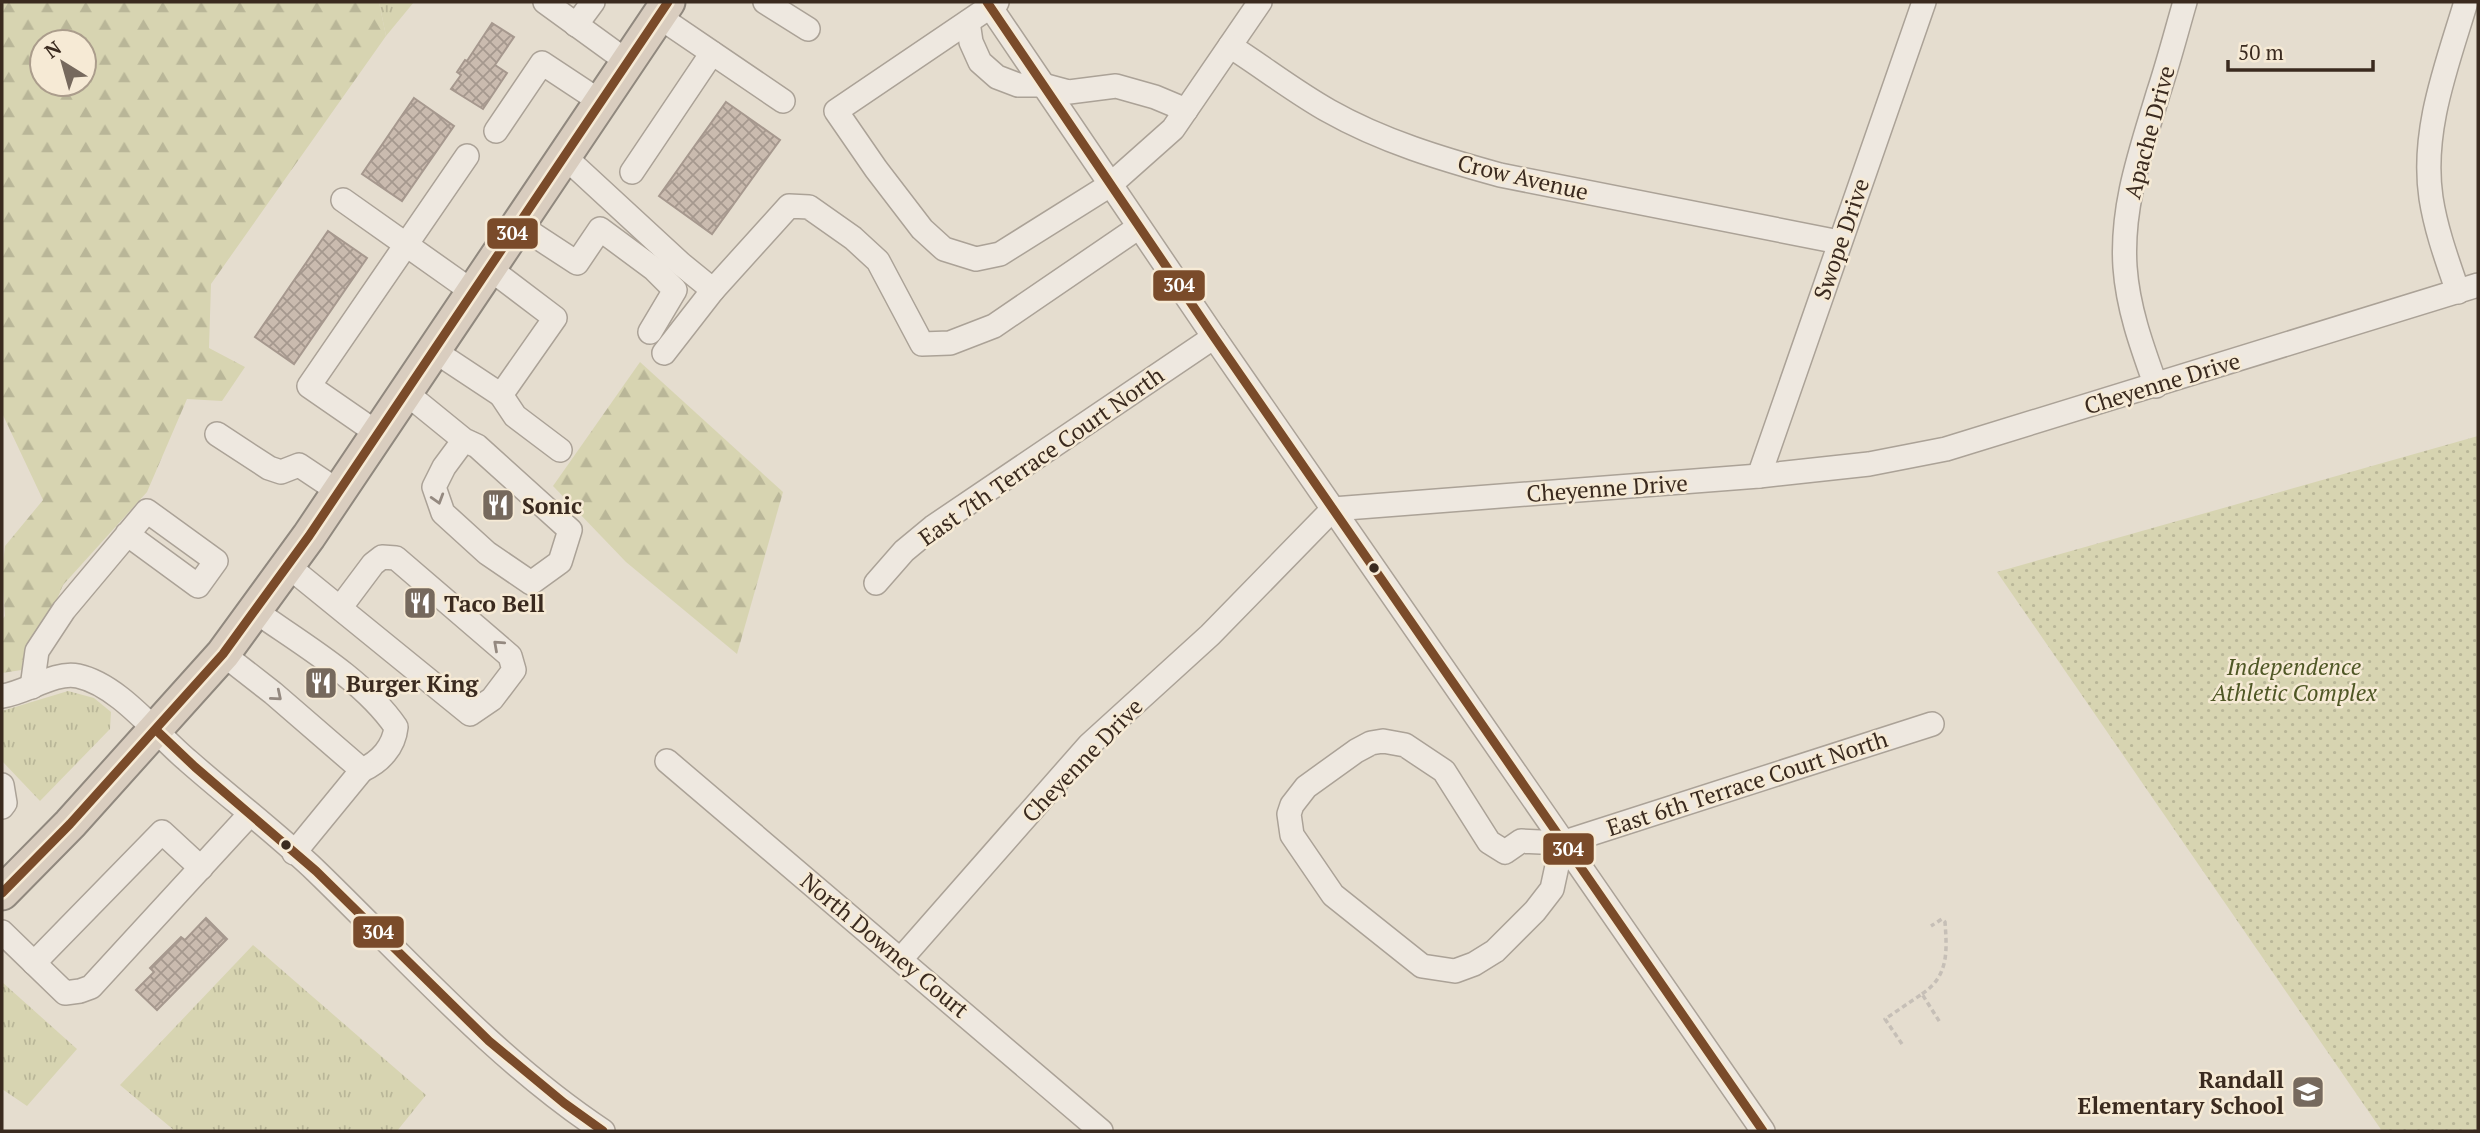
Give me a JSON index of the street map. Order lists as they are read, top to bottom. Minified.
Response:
{"streets":{"street":["Apache Drive","Crow Avenue","Swope Drive","Cheyenne Drive","East 7th Terrace Court North","East 6th Terrace Court North","North Downey Court"]},"crossings":[["Apache Drive","Cheyenne Drive"],["Crow Avenue","Swope Drive"],["Swope Drive","Cheyenne Drive"],["Cheyenne Drive","North Downey Court"]],"parks":["Independence Athletic Complex"],"places":{"restaurant":["Sonic","Taco Bell","Burger King"],"school or university":["Randall Elementary School"]},"lines":["transit line 304"],"scale_bar":"50 m","north":"top left"}
